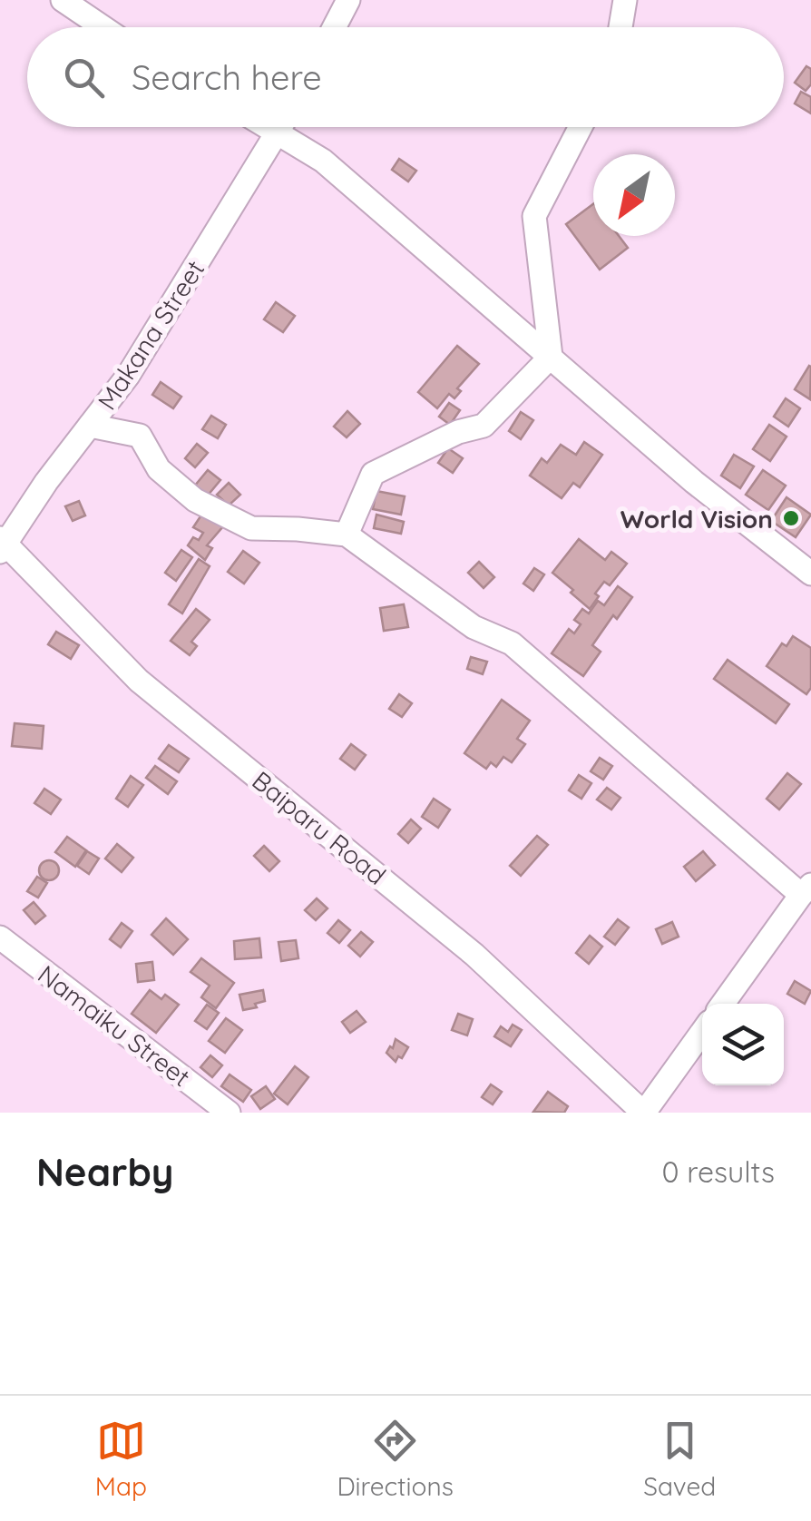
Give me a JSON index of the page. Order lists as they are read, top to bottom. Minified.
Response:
{"streets":{"street":["Makana Street","Baiparu Road","Namaiku Street"]},"crossings":[["Makana Street","Baiparu Road"]],"places":["World Vision"],"north":"bottom left","page":{"search":"Search here","heading":["Nearby","0 results"],"nav":["Map","Directions","Saved"]}}
